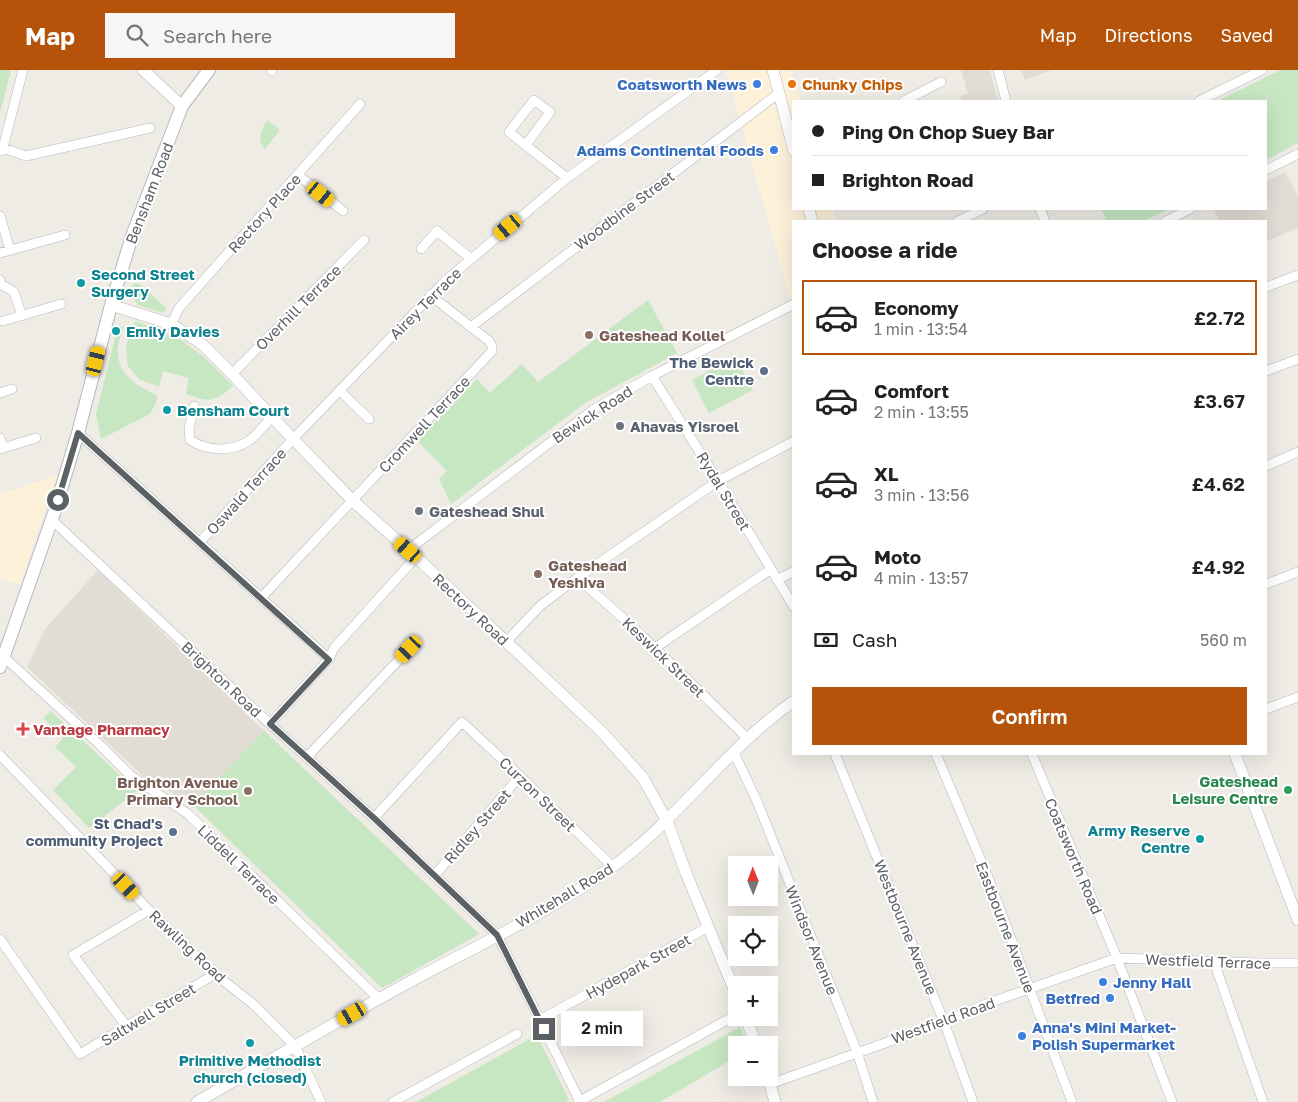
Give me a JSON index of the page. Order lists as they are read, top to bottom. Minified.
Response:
{"streets":{"main road":["Bensham Road"],"street":["Woodbine Street","Rectory Place","Airey Terrace","Overhill Terrace","Bewick Road","Cromwell Terrace","Oswald Terrace","Rydal Street","Rectory Road","Keswick Street","Brighton Road","Curzon Street","Ridley Street","Coatsworth Road","Liddell Terrace","Whitehall Road","Westbourne Avenue","Eastbourne Avenue","Windsor Avenue","Rawling Road","Westfield Terrace","Hydepark Street","Saltwell Street","Westfield Road"]},"crossings":[["Bensham Road","Rectory Road"],["Bensham Road","Brighton Road"],["Bensham Road","Liddell Terrace"],["Woodbine Street","Cromwell Terrace"],["Rectory Place","Rectory Road"],["Airey Terrace","Oswald Terrace"],["Airey Terrace","Rectory Road"],["Overhill Terrace","Rectory Road"],["Bewick Road","Rydal Street"],["Bewick Road","Rectory Road"],["Bewick Road","Brighton Road"],["Cromwell Terrace","Rectory Road"],["Oswald Terrace","Rectory Road"],["Rectory Road","Whitehall Road"],["Rectory Road","Hydepark Street"],["Keswick Street","Whitehall Road"],["Brighton Road","Curzon Street"],["Brighton Road","Ridley Street"],["Brighton Road","Whitehall Road"],["Brighton Road","Hydepark Street"],["Curzon Street","Ridley Street"],["Curzon Street","Whitehall Road"],["Coatsworth Road","Westfield Terrace"],["Coatsworth Road","Westfield Road"],["Liddell Terrace","Whitehall Road"],["Whitehall Road","Windsor Avenue"],["Whitehall Road","Rawling Road"],["Westbourne Avenue","Westfield Road"],["Eastbourne Avenue","Westfield Road"],["Windsor Avenue","Westfield Road"],["Rawling Road","Saltwell Street"],["Westfield Terrace","Westfield Road"]],"places":{"other":["Coatsworth News","Chunky Chips","Adams Continental Foods","Second Street Surgery","Emily Davies","Gateshead Kollel","The Bewick Centre","Bensham Court","Ahavas Yisroel","Gateshead Shul","Gateshead Yeshiva","Gateshead Leisure Centre","Brighton Avenue Primary School","St Chad's community Project","Army Reserve Centre","Jenny Hall","Betfred","Anna's Mini Market- Polish Supermarket","Primitive Methodist church (closed)"],"health":["Vantage Pharmacy"]},"north":"top","page":{"header":"Map","search":"Search here","nav":["Map","Directions","Saved"],"banner":["Ping On Chop Suey Bar","Brighton Road"],"heading":"Choose a ride","list":[{"name":"Economy","note":"1 min · 13:54","value":"£2.72"},{"name":"Comfort","note":"2 min · 13:55","value":"£3.67"},{"name":"XL","note":"3 min · 13:56","value":"£4.62"},{"name":"Moto","note":"4 min · 13:57","value":"£4.92"}],"pay":["Cash","560 m"],"buttons":"Confirm","map_buttons":["+","−"],"bubble":"2 min"}}
